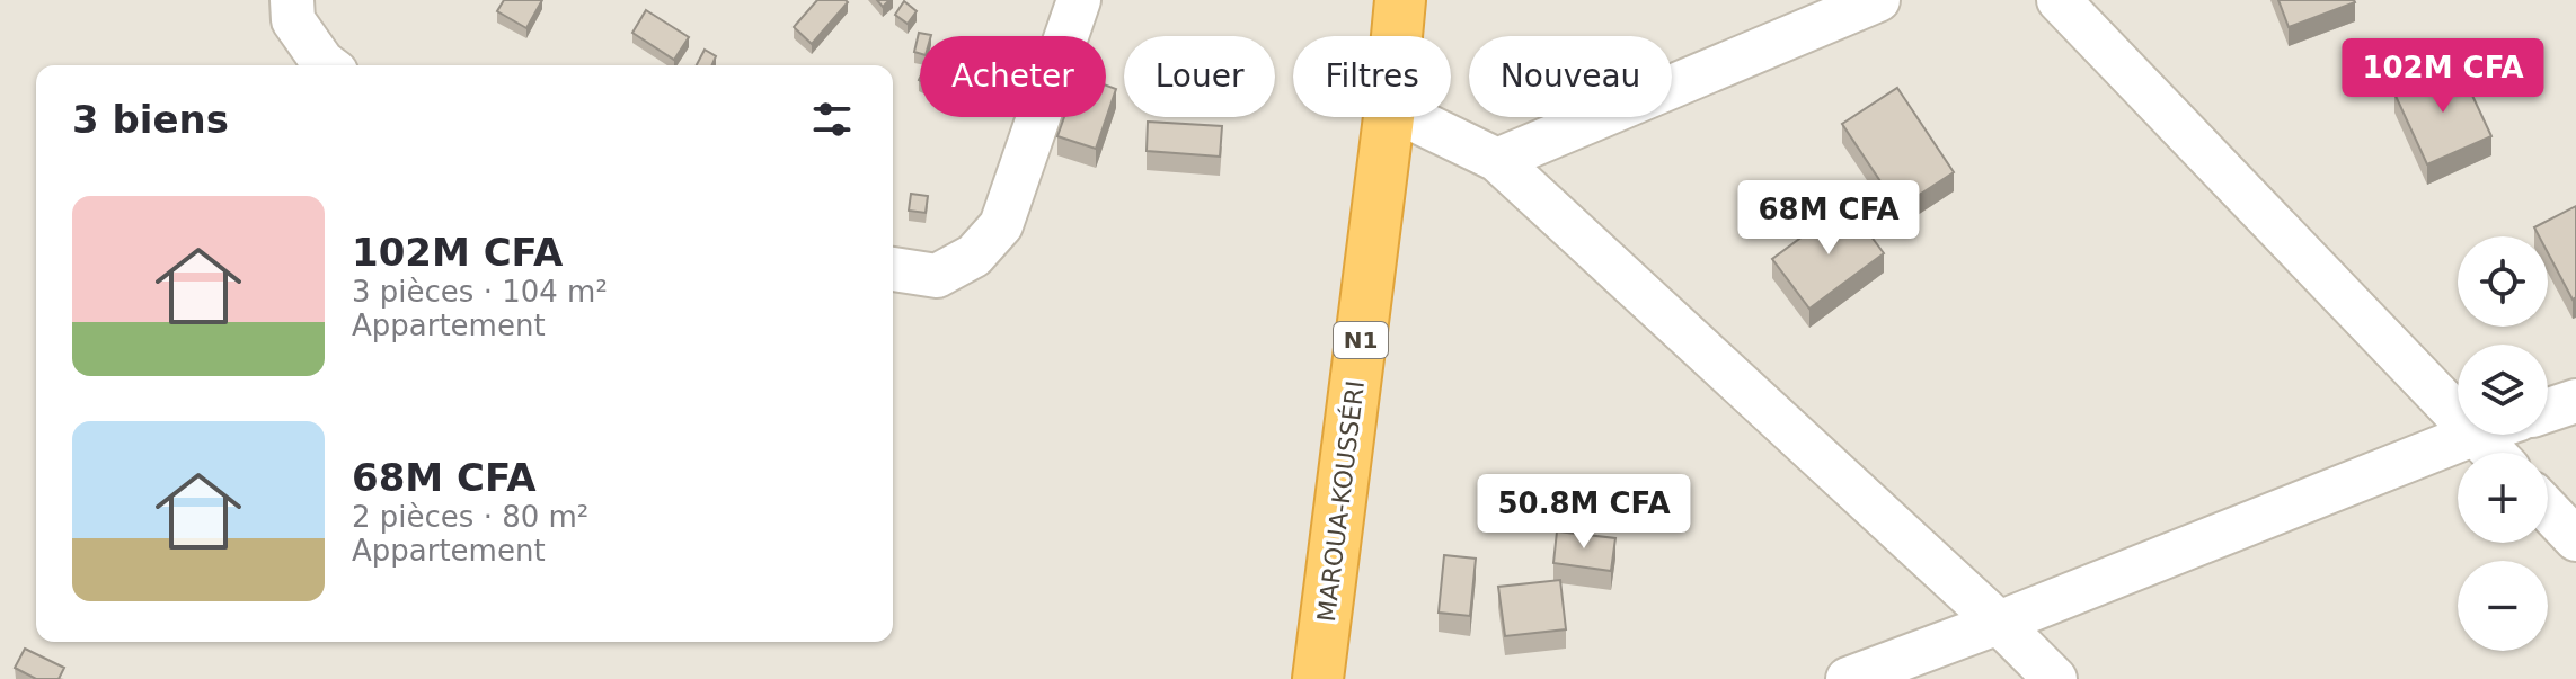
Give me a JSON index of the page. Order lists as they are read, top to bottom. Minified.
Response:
{"streets":{"highway":["N1","MAROUA-KOUSSÉRI"]},"page":{"chip":["Acheter","Louer","Filtres","Nouveau"],"price":["102M CFA","68M CFA","50.8M CFA"],"heading":"3 biens","list":[{"name":"102M CFA","note":"3 pièces · 104 m² · Appartement"},{"name":"68M CFA","note":"2 pièces · 80 m² · Appartement"}],"map_buttons":["+","−"]}}
